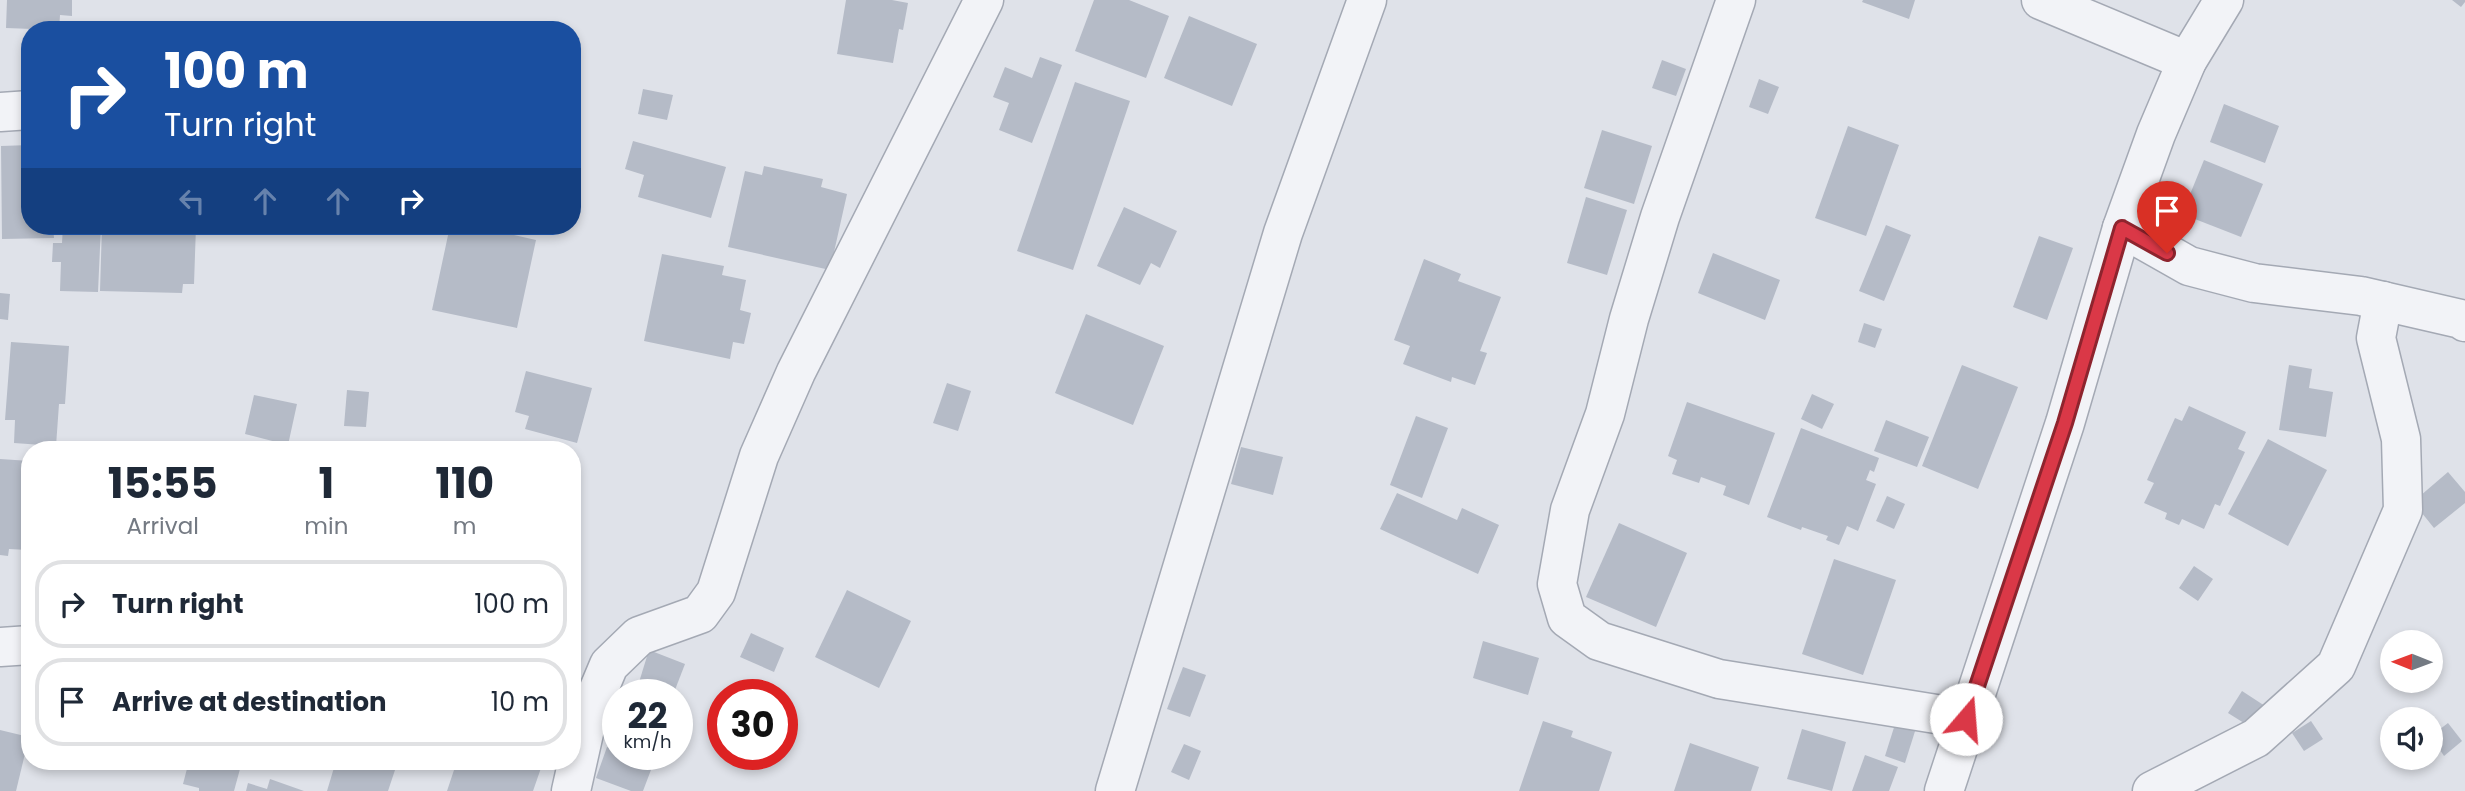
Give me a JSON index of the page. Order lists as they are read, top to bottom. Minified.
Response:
{"north":"left","page":{"turn":["100 m","Turn right"],"eta":["15:55","Arrival","1","min","110","m"],"list":[{"name":"Turn right","value":"100 m"},{"name":"Arrive at destination","value":"10 m"}],"speed":"22 km/h","limit":"30"}}
